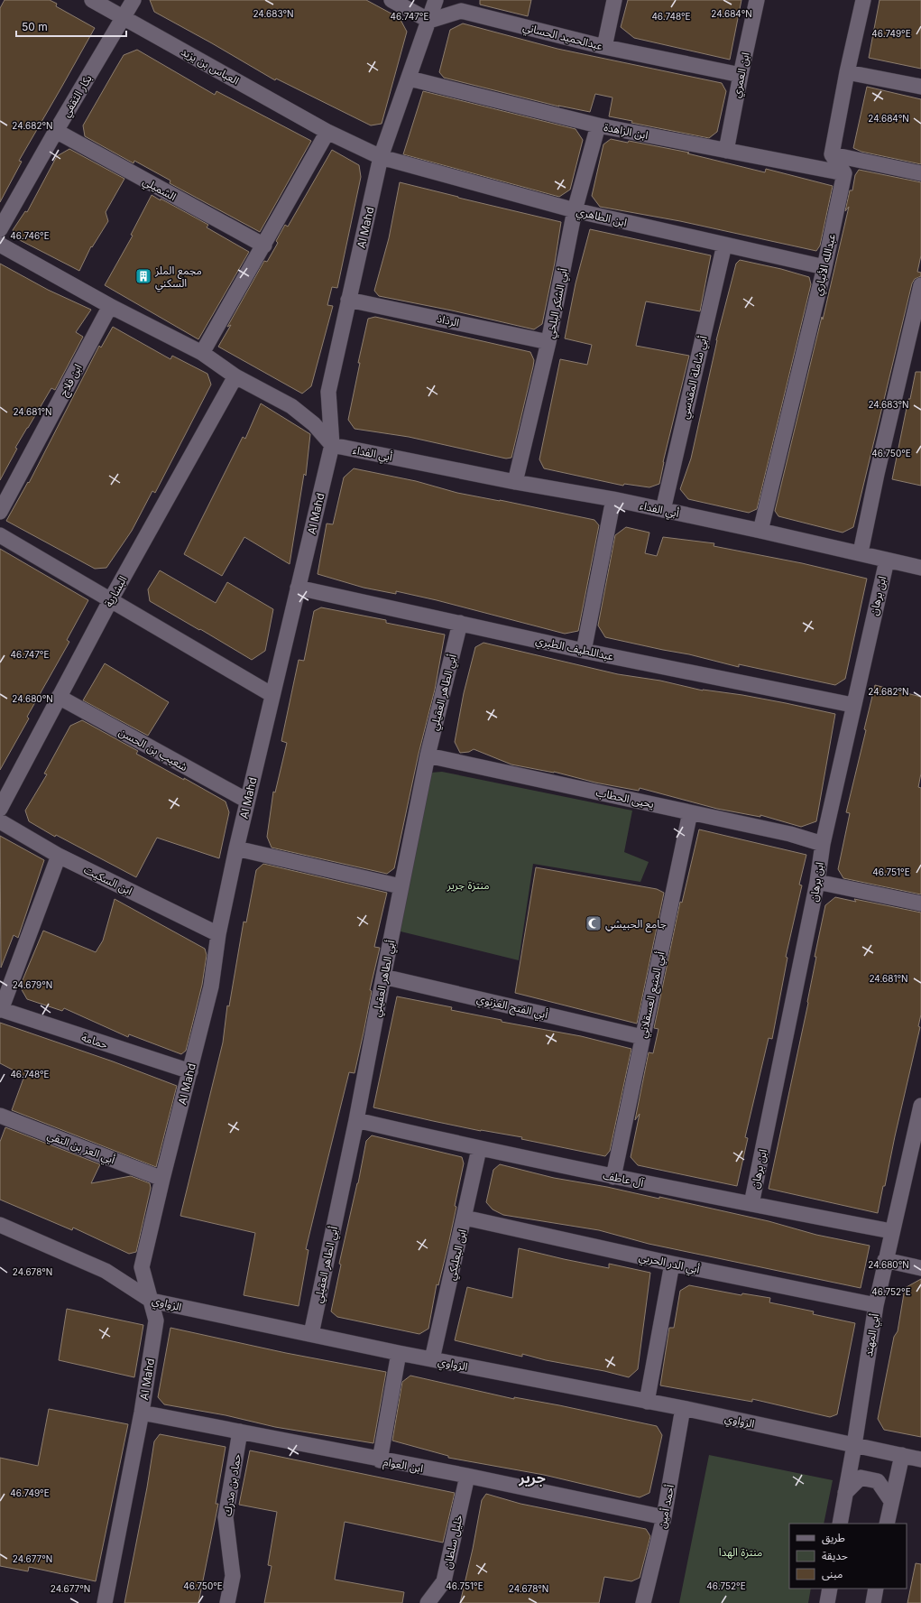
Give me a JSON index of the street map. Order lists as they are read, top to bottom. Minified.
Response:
{"streets":{"street":["عبدالحميد الحساني","العباس بن يزيد","ابن العمري","بكار الثقفي","ابن الزاهدة","الشميلي","ابن الطاهري","Al Mahd","عبدالله الأنباري","أبي الشكر البلخي","الرذاذ","أبي شاملة المقدسي","ابن فلاح","أبي الفداء","البشارية","ابن برهان","عبداللطيف الطبري","أبي الطاهر العقيلي","شعيب بن الحسن","يحيى الحطاب","ابن السكيت","أبي المنيع العسقلاني","أبي الفتح الغزنوي","حمامة","أبي العز بن التقي","آل عاطف","ابن البعلبكي","أبي الدر الحربي","الزواوي","أبي المهند","ابن العوام","حماد بن مدرك","أحمد أمين","خليل سلطان"]},"crossings":[["عبدالحميد الحساني","ابن العمري"],["عبدالحميد الحساني","Al Mahd"],["العباس بن يزيد","بكار الثقفي"],["العباس بن يزيد","ابن الطاهري"],["العباس بن يزيد","Al Mahd"],["ابن العمري","ابن الزاهدة"],["بكار الثقفي","الشميلي"],["ابن الزاهدة","Al Mahd"],["ابن الزاهدة","عبدالله الأنباري"],["ابن الزاهدة","أبي الشكر البلخي"],["ابن الطاهري","Al Mahd"],["ابن الطاهري","عبدالله الأنباري"],["ابن الطاهري","أبي الشكر البلخي"],["ابن الطاهري","أبي شاملة المقدسي"],["Al Mahd","الرذاذ"],["Al Mahd","أبي الفداء"],["Al Mahd","عبداللطيف الطبري"],["Al Mahd","شعيب بن الحسن"],["Al Mahd","ابن السكيت"],["Al Mahd","حمامة"],["Al Mahd","أبي العز بن التقي"],["Al Mahd","الزواوي"],["Al Mahd","ابن العوام"],["عبدالله الأنباري","أبي الفداء"],["أبي الشكر البلخي","الرذاذ"],["أبي الشكر البلخي","أبي الفداء"],["أبي شاملة المقدسي","أبي الفداء"],["أبي الفداء","ابن برهان"],["البشارية","شعيب بن الحسن"],["ابن برهان","عبداللطيف الطبري"],["ابن برهان","يحيى الحطاب"],["ابن برهان","آل عاطف"],["عبداللطيف الطبري","أبي الطاهر العقيلي"],["أبي الطاهر العقيلي","يحيى الحطاب"],["أبي الطاهر العقيلي","أبي الفتح الغزنوي"],["أبي الطاهر العقيلي","آل عاطف"],["أبي الطاهر العقيلي","الزواوي"],["يحيى الحطاب","أبي المنيع العسقلاني"],["أبي المنيع العسقلاني","أبي الفتح الغزنوي"],["أبي المنيع العسقلاني","آل عاطف"],["آل عاطف","ابن البعلبكي"],["آل عاطف","أبي المهند"],["ابن البعلبكي","أبي الدر الحربي"],["ابن البعلبكي","الزواوي"],["أبي الدر الحربي","أبي المهند"],["الزواوي","أبي المهند"],["الزواوي","أحمد أمين"],["ابن العوام","حماد بن مدرك"],["ابن العوام","أحمد أمين"],["ابن العوام","خليل سلطان"]],"districts":["جرير"],"parks":["منتزة جرير","منتزة الهدا"],"places":{"building":["مجمع الملز السكني"],"mosque":["جامع الحبيشي"]},"legend":["طريق","حديقة","مبنى"],"scale_bar":"50 m","coordinates":["24.683°N","24.684°N","46.747°E","46.748°E","46.749°E","24.682°N","46.746°E","24.681°N","46.750°E","24.680°N","46.751°E","24.679°N","24.678°N","46.752°E","24.677°N"]}
